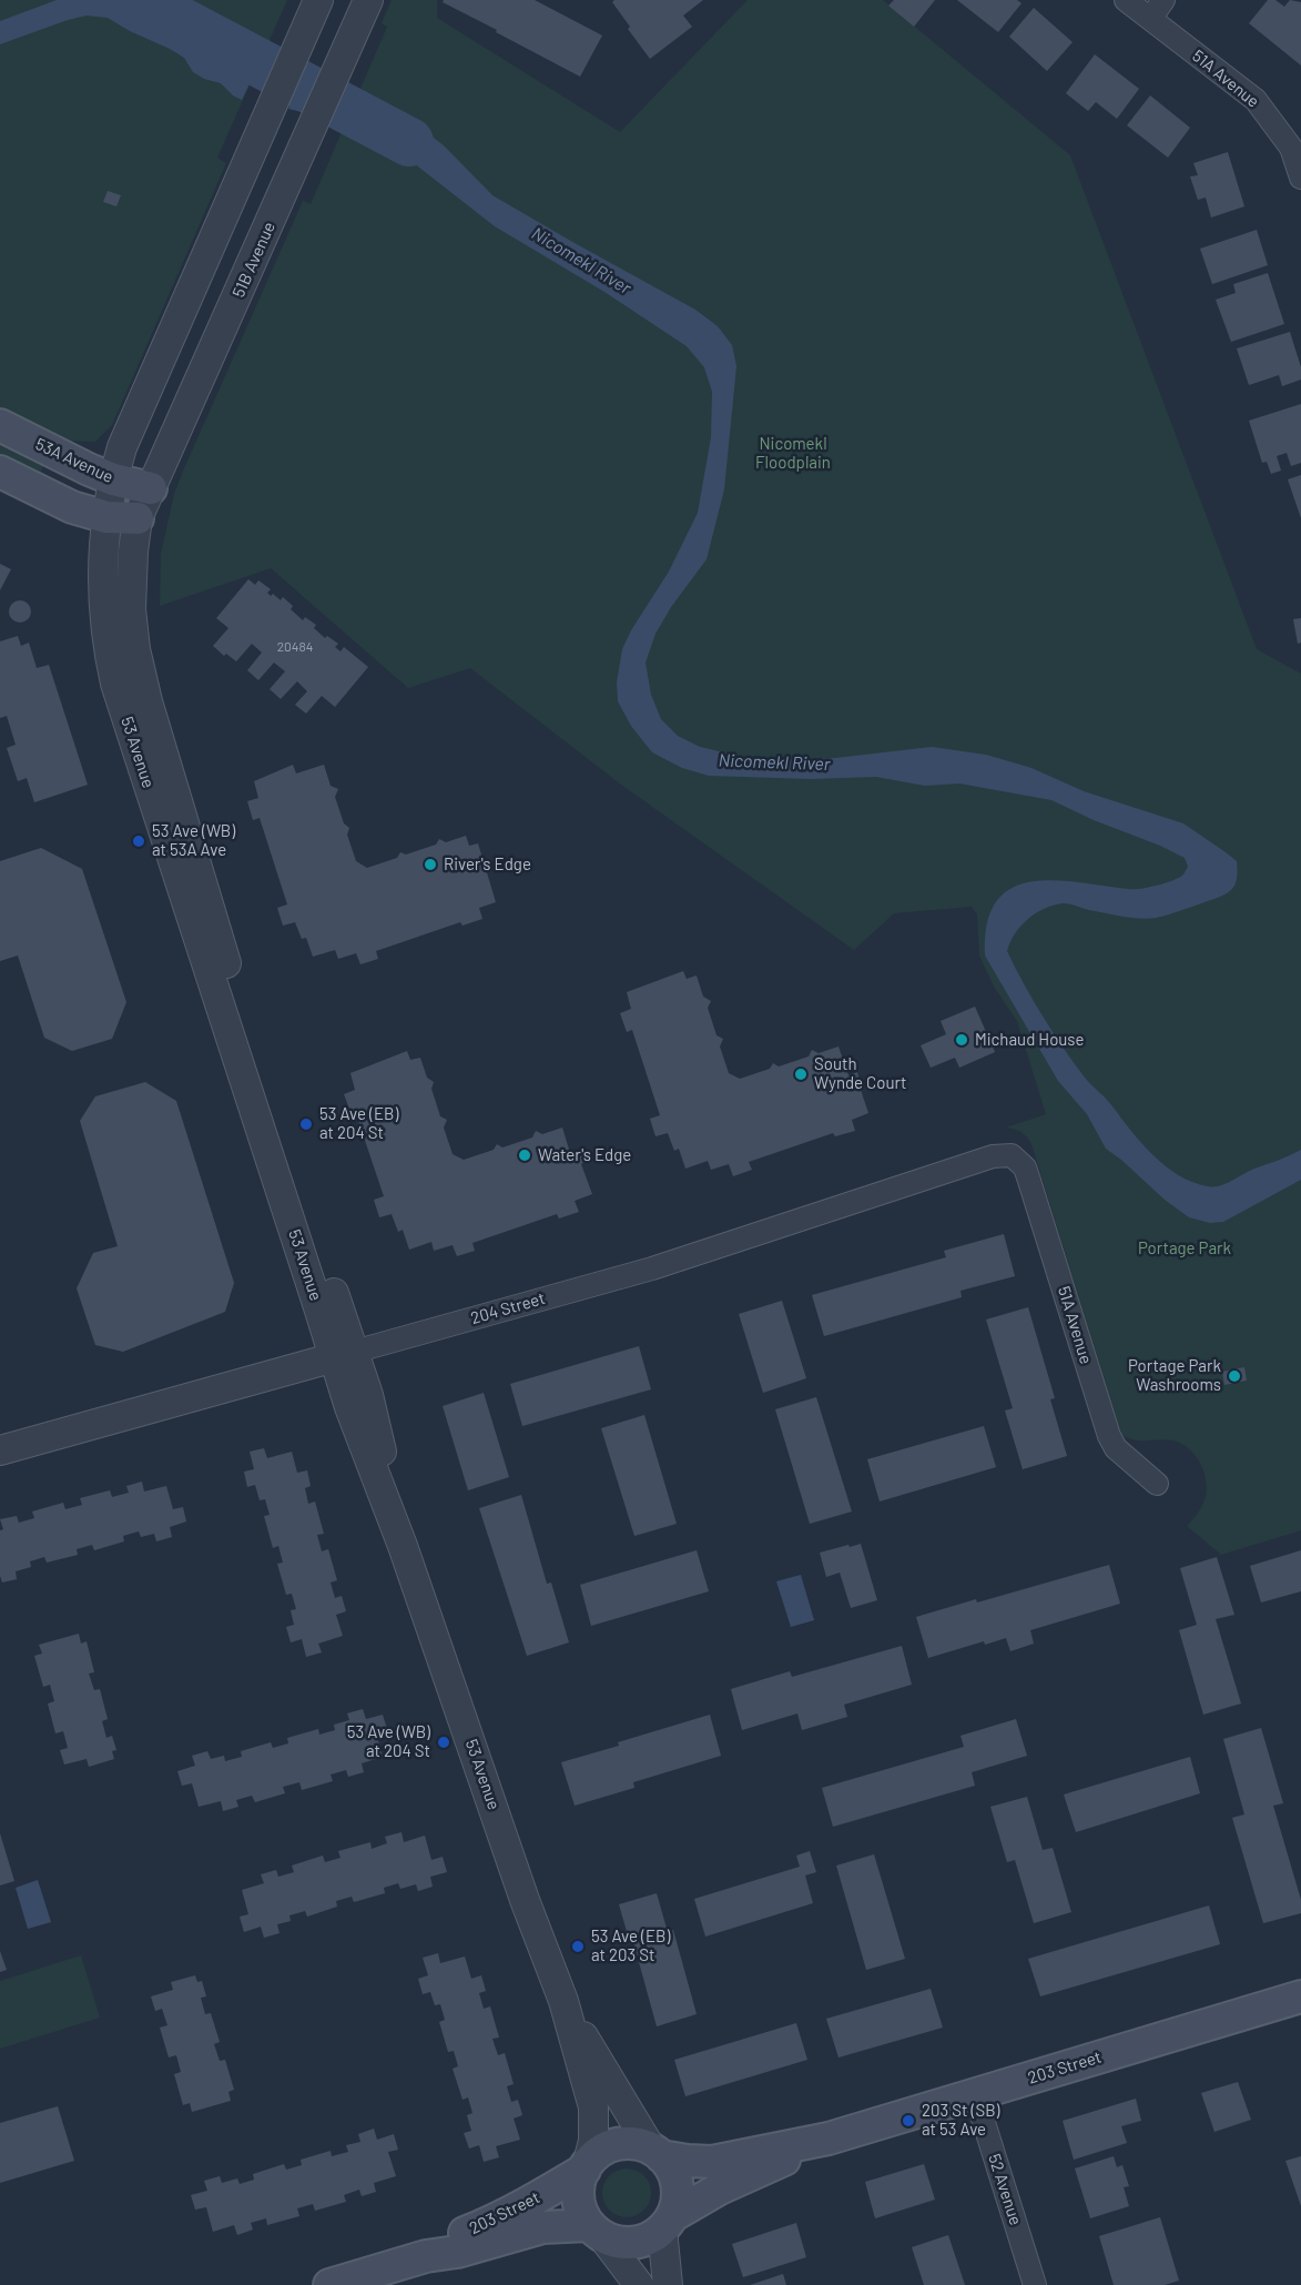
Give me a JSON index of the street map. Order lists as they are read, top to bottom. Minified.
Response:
{"streets":{"main road":["53A Avenue","203 Street"],"street":["51A Avenue","51B Avenue","53 Avenue","204 Street","52 Avenue"]},"crossings":[["51A Avenue","204 Street"],["51B Avenue","53A Avenue"],["51B Avenue","53 Avenue"],["53 Avenue","204 Street"],["53 Avenue","203 Street"],["203 Street","52 Avenue"]],"water":["Nicomekl River"],"parks":["Nicomekl Floodplain","Portage Park"],"places":["53 Ave (WB) at 53A Ave","River's Edge","Michaud House","South Wynde Court","53 Ave (EB) at 204 St","Water's Edge","Portage Park Washrooms","53 Ave (WB) at 204 St","53 Ave (EB) at 203 St","203 St (SB) at 53 Ave"],"house_numbers":["20484"]}
